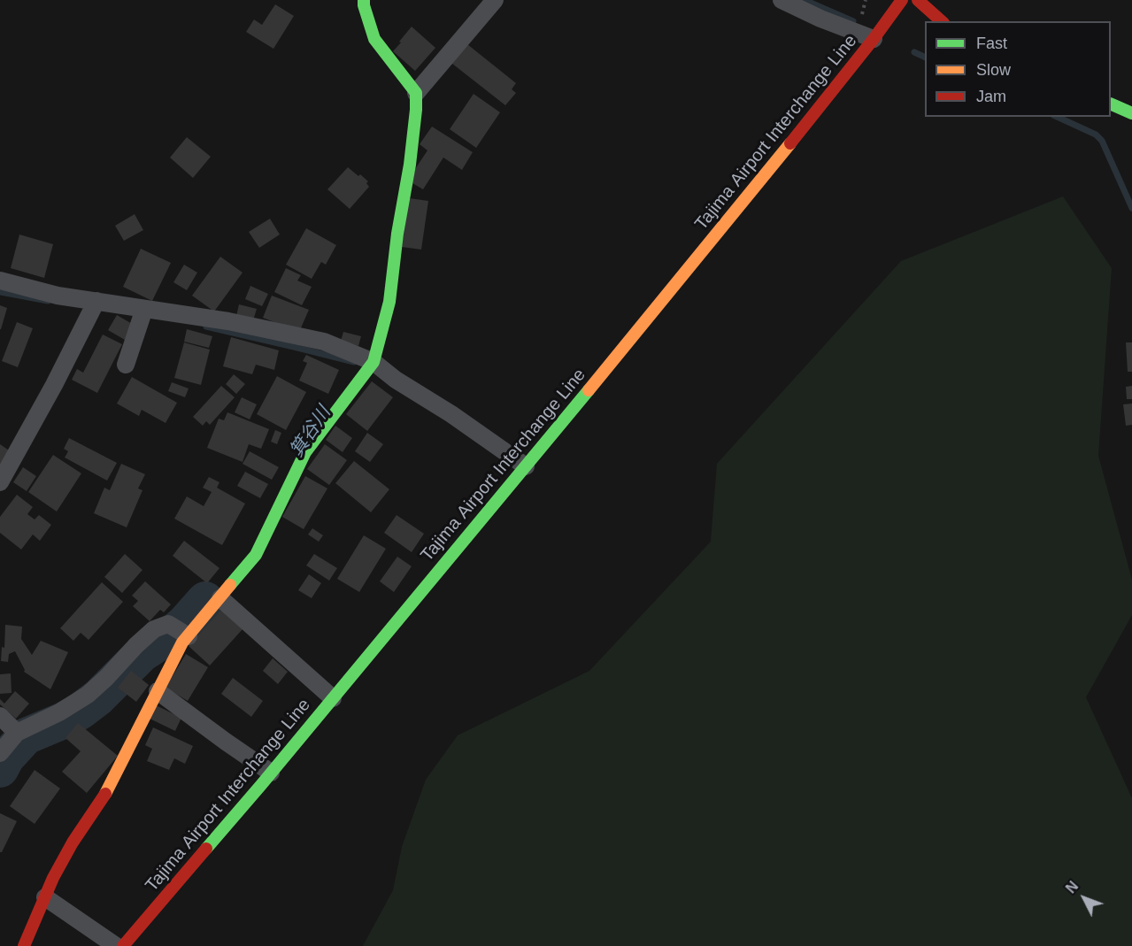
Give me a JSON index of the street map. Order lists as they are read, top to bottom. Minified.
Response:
{"streets":{"main road":["Tajima Airport Interchange Line"]},"water":["箕谷川"],"legend":["Fast","Slow","Jam"],"north":"top left"}
